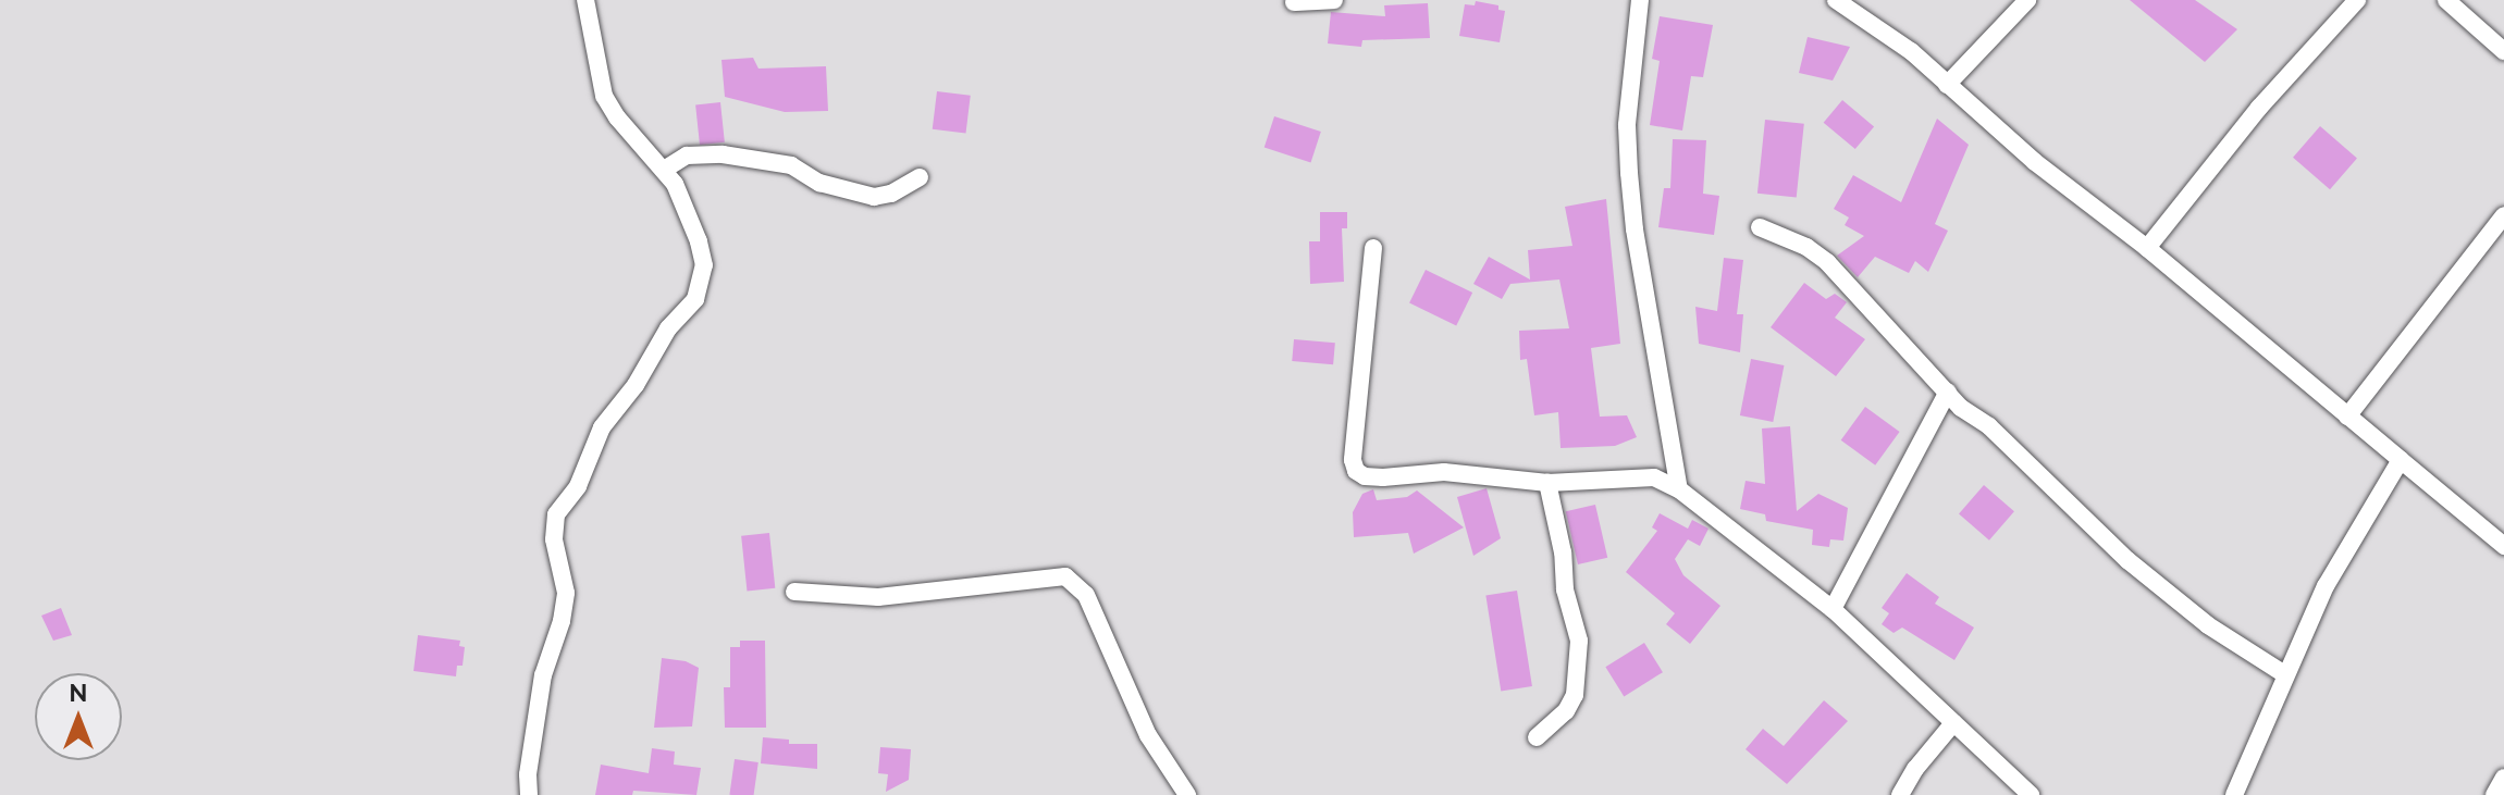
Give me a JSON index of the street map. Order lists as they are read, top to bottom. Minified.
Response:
{"north":"top"}
